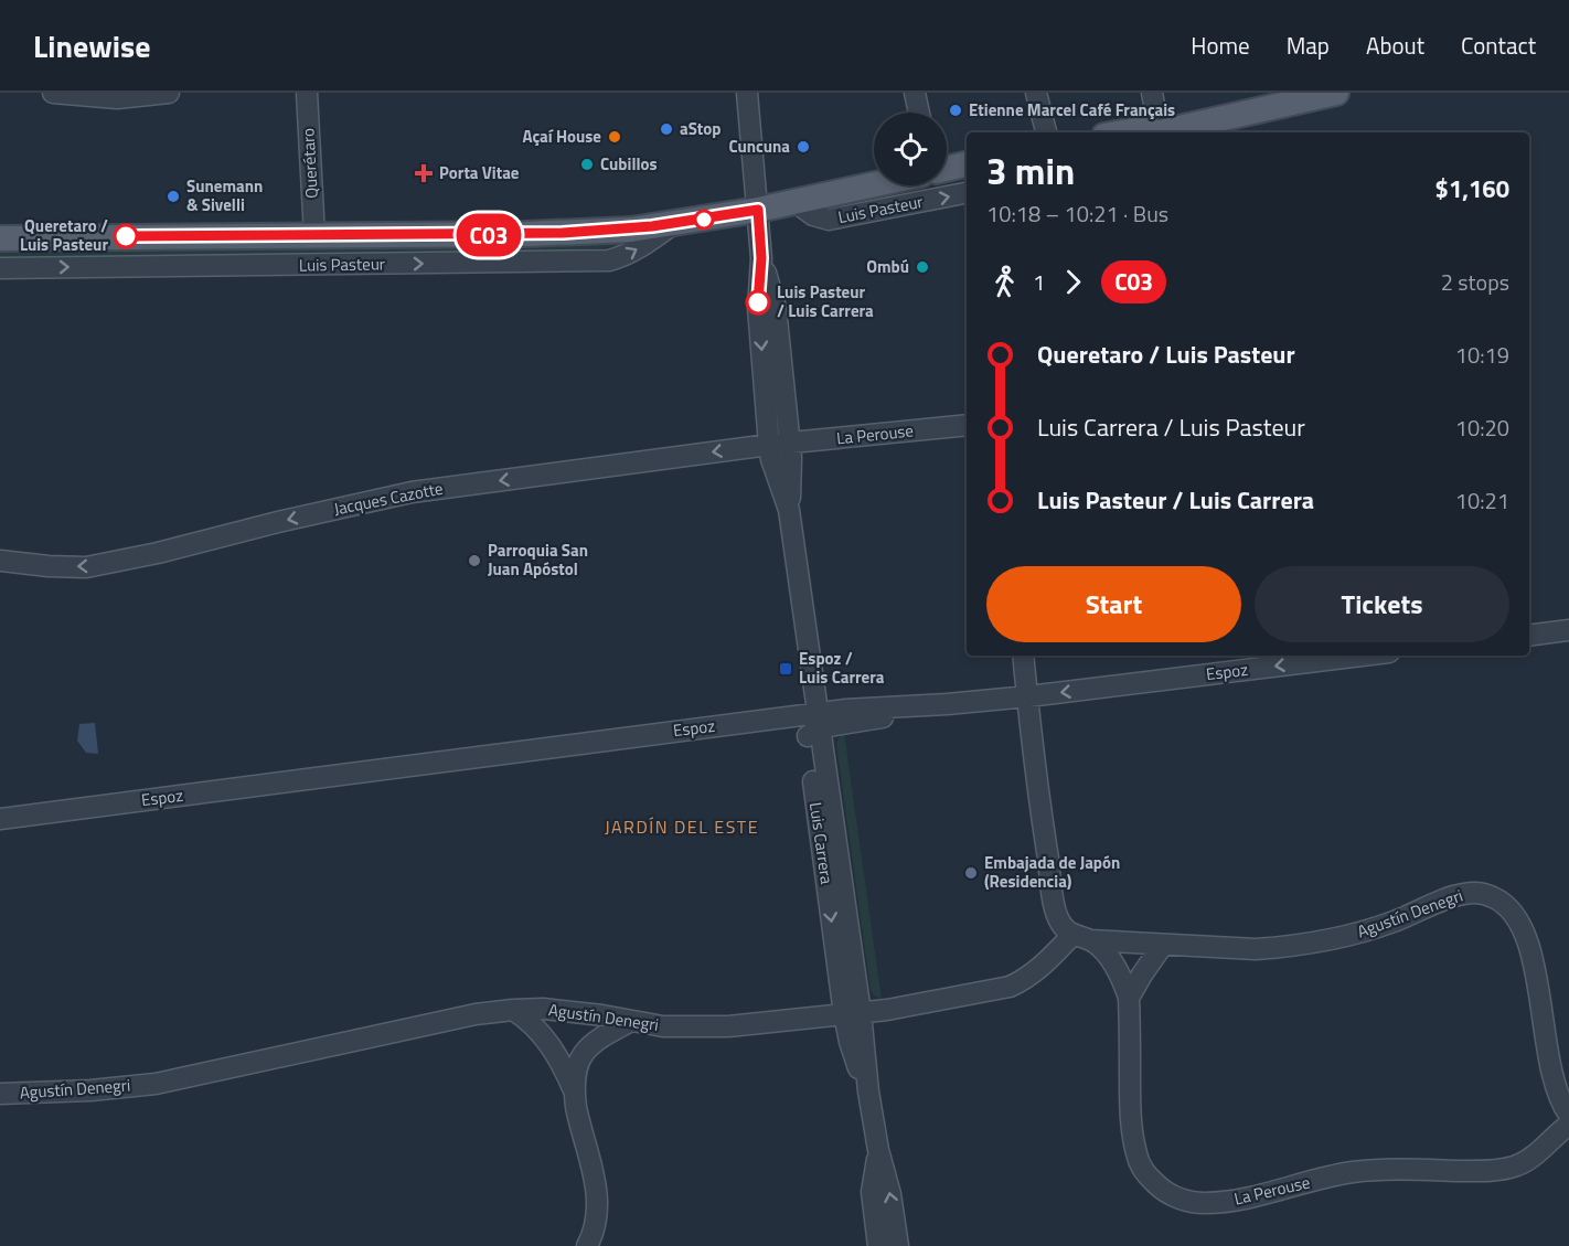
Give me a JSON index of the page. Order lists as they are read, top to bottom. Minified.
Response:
{"streets":{"street":["Querétaro","Luis Pasteur","La Perouse","Jacques Cazotte","Espoz","Luis Carrera","Agustín Denegri"]},"crossings":[["La Perouse","Jacques Cazotte"],["La Perouse","Espoz"],["La Perouse","Luis Carrera"],["La Perouse","Agustín Denegri"],["Jacques Cazotte","Luis Carrera"],["Espoz","Luis Carrera"],["Luis Carrera","Agustín Denegri"]],"one_way":["Luis Pasteur","Jacques Cazotte"],"districts":["JARDÍN DEL ESTE"],"places":{"other":["Etienne Marcel Café Français","aStop","Açaí House","Cuncuna","Cubillos","Sunemann & Sivelli","Queretaro / Luis Pasteur","Ombú","Luis Pasteur / Luis Carrera","Parroquia San Juan Apóstol","Embajada de Japón (Residencia)"],"health":["Porta Vitae"],"transit":["Espoz / Luis Carrera"]},"lines":["bus line C03"],"page":{"header":"Linewise","nav":["Home","Map","About","Contact"],"on_map":"C03","heading":["3 min","10:18 – 10:21 · Bus","$1,160"],"legs":["1","C03","2 stops"],"list":[{"name":"Queretaro / Luis Pasteur","value":"10:19"},{"name":"Luis Carrera / Luis Pasteur","value":"10:20"},{"name":"Luis Pasteur / Luis Carrera","value":"10:21"}],"buttons":["Start","Tickets"]}}
